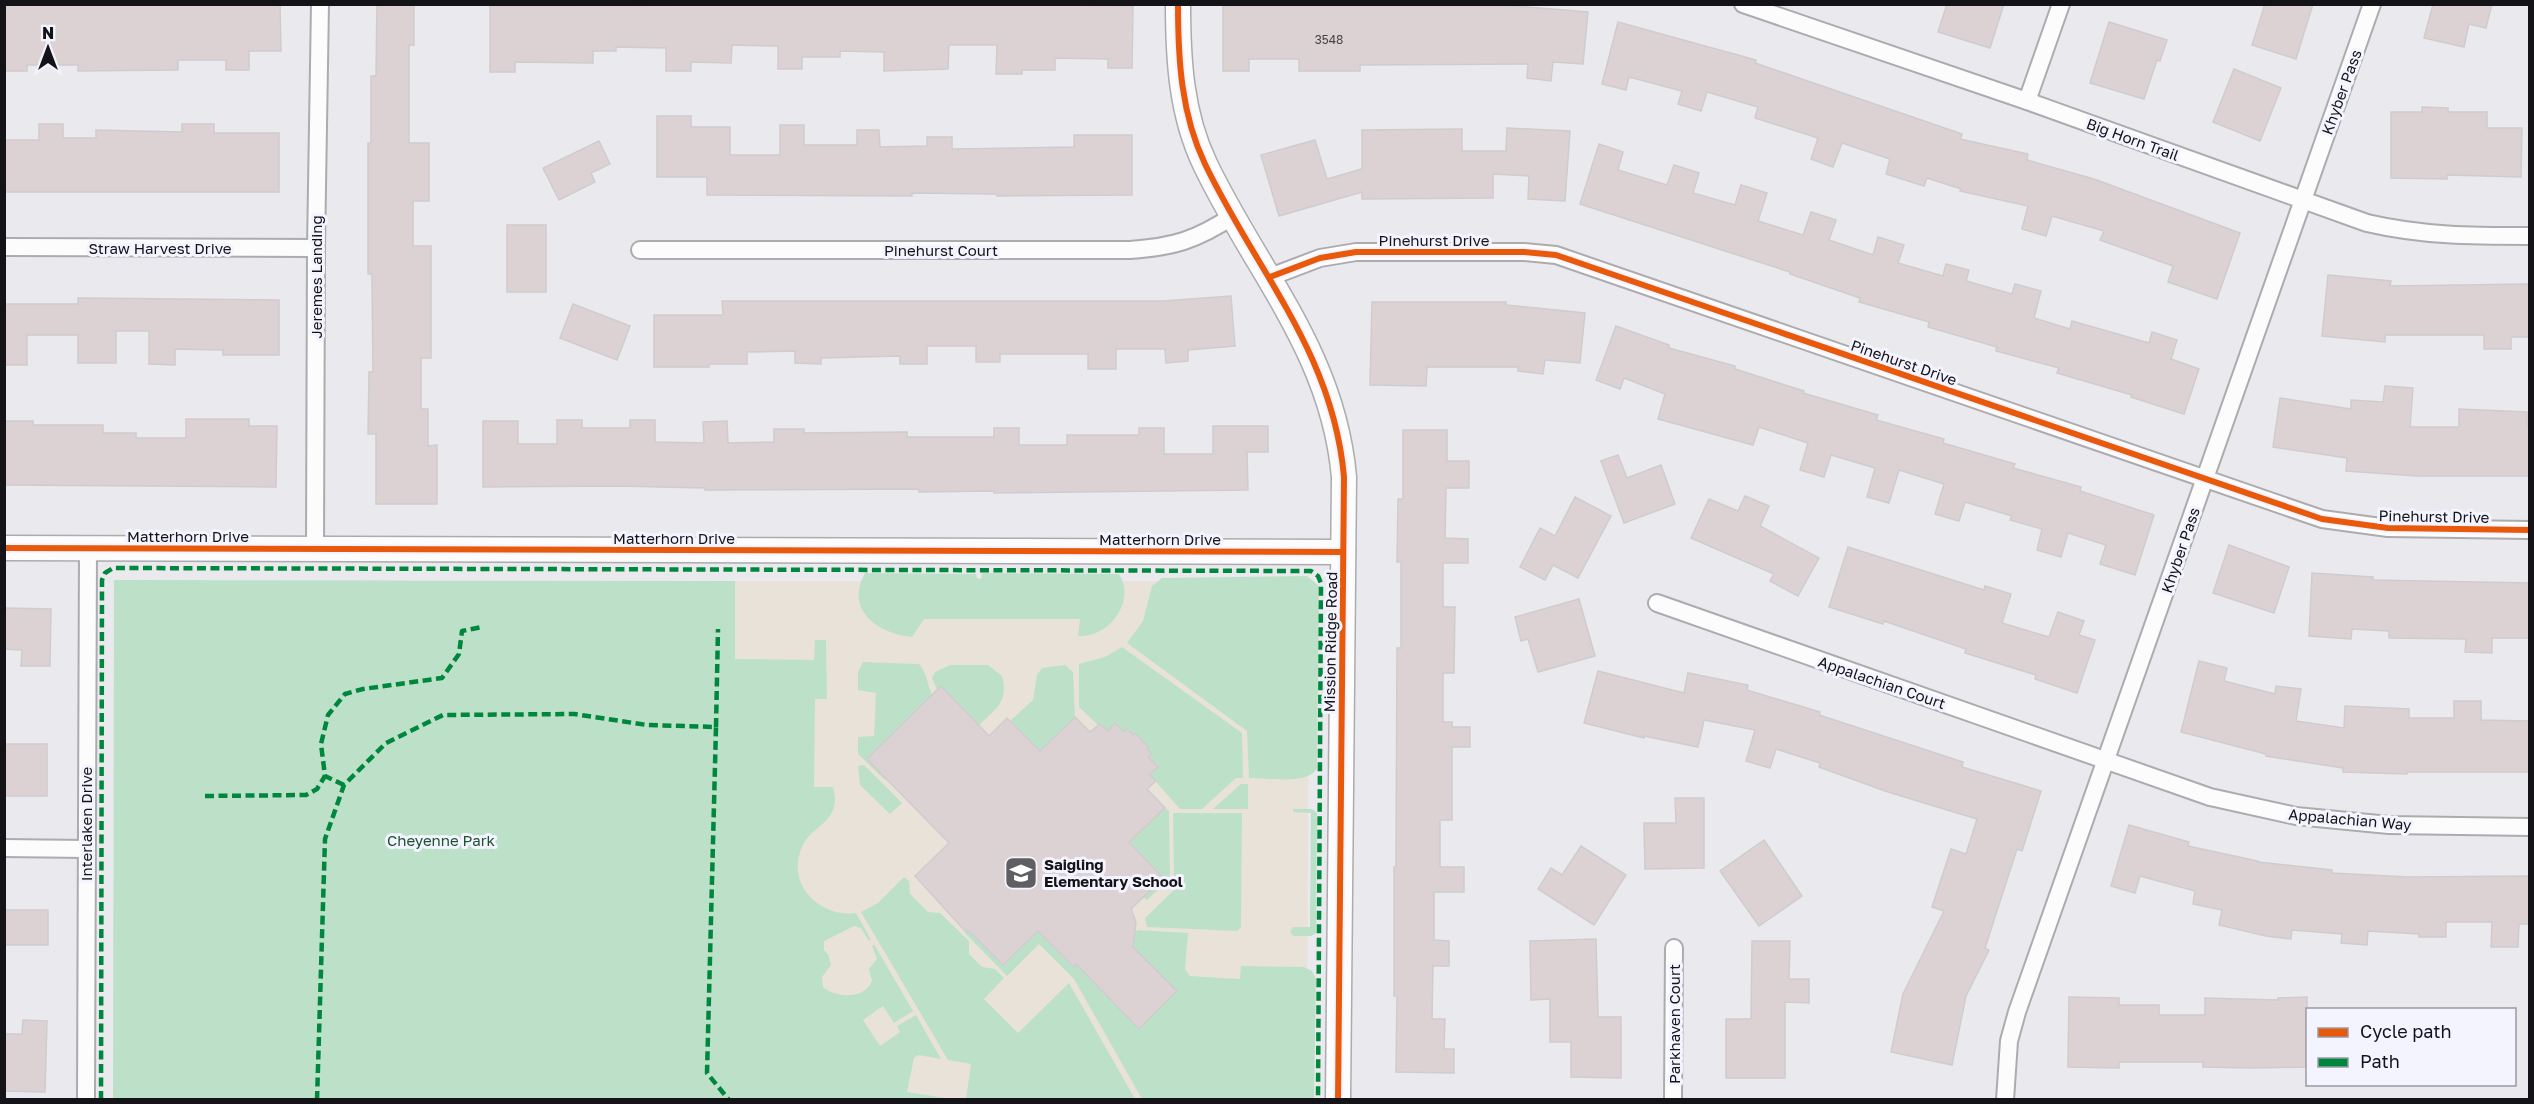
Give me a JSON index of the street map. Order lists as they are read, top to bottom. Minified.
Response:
{"streets":{"street":["Khyber Pass","Big Horn Trail","Pinehurst Drive","Straw Harvest Drive","Pinehurst Court","Jeremes Landing","Matterhorn Drive","Mission Ridge Road","Appalachian Court","Appalachian Way","Interlaken Drive","Parkhaven Court"]},"crossings":[["Khyber Pass","Big Horn Trail"],["Khyber Pass","Pinehurst Drive"],["Khyber Pass","Appalachian Court"],["Khyber Pass","Appalachian Way"],["Pinehurst Drive","Mission Ridge Road"],["Straw Harvest Drive","Jeremes Landing"],["Pinehurst Court","Mission Ridge Road"],["Jeremes Landing","Matterhorn Drive"],["Matterhorn Drive","Mission Ridge Road"],["Matterhorn Drive","Interlaken Drive"],["Appalachian Court","Appalachian Way"]],"parks":["Cheyenne Park"],"places":{"school or university":["Saigling Elementary School"]},"house_numbers":["3548"],"legend":["Cycle path","Path"],"north":"top"}
